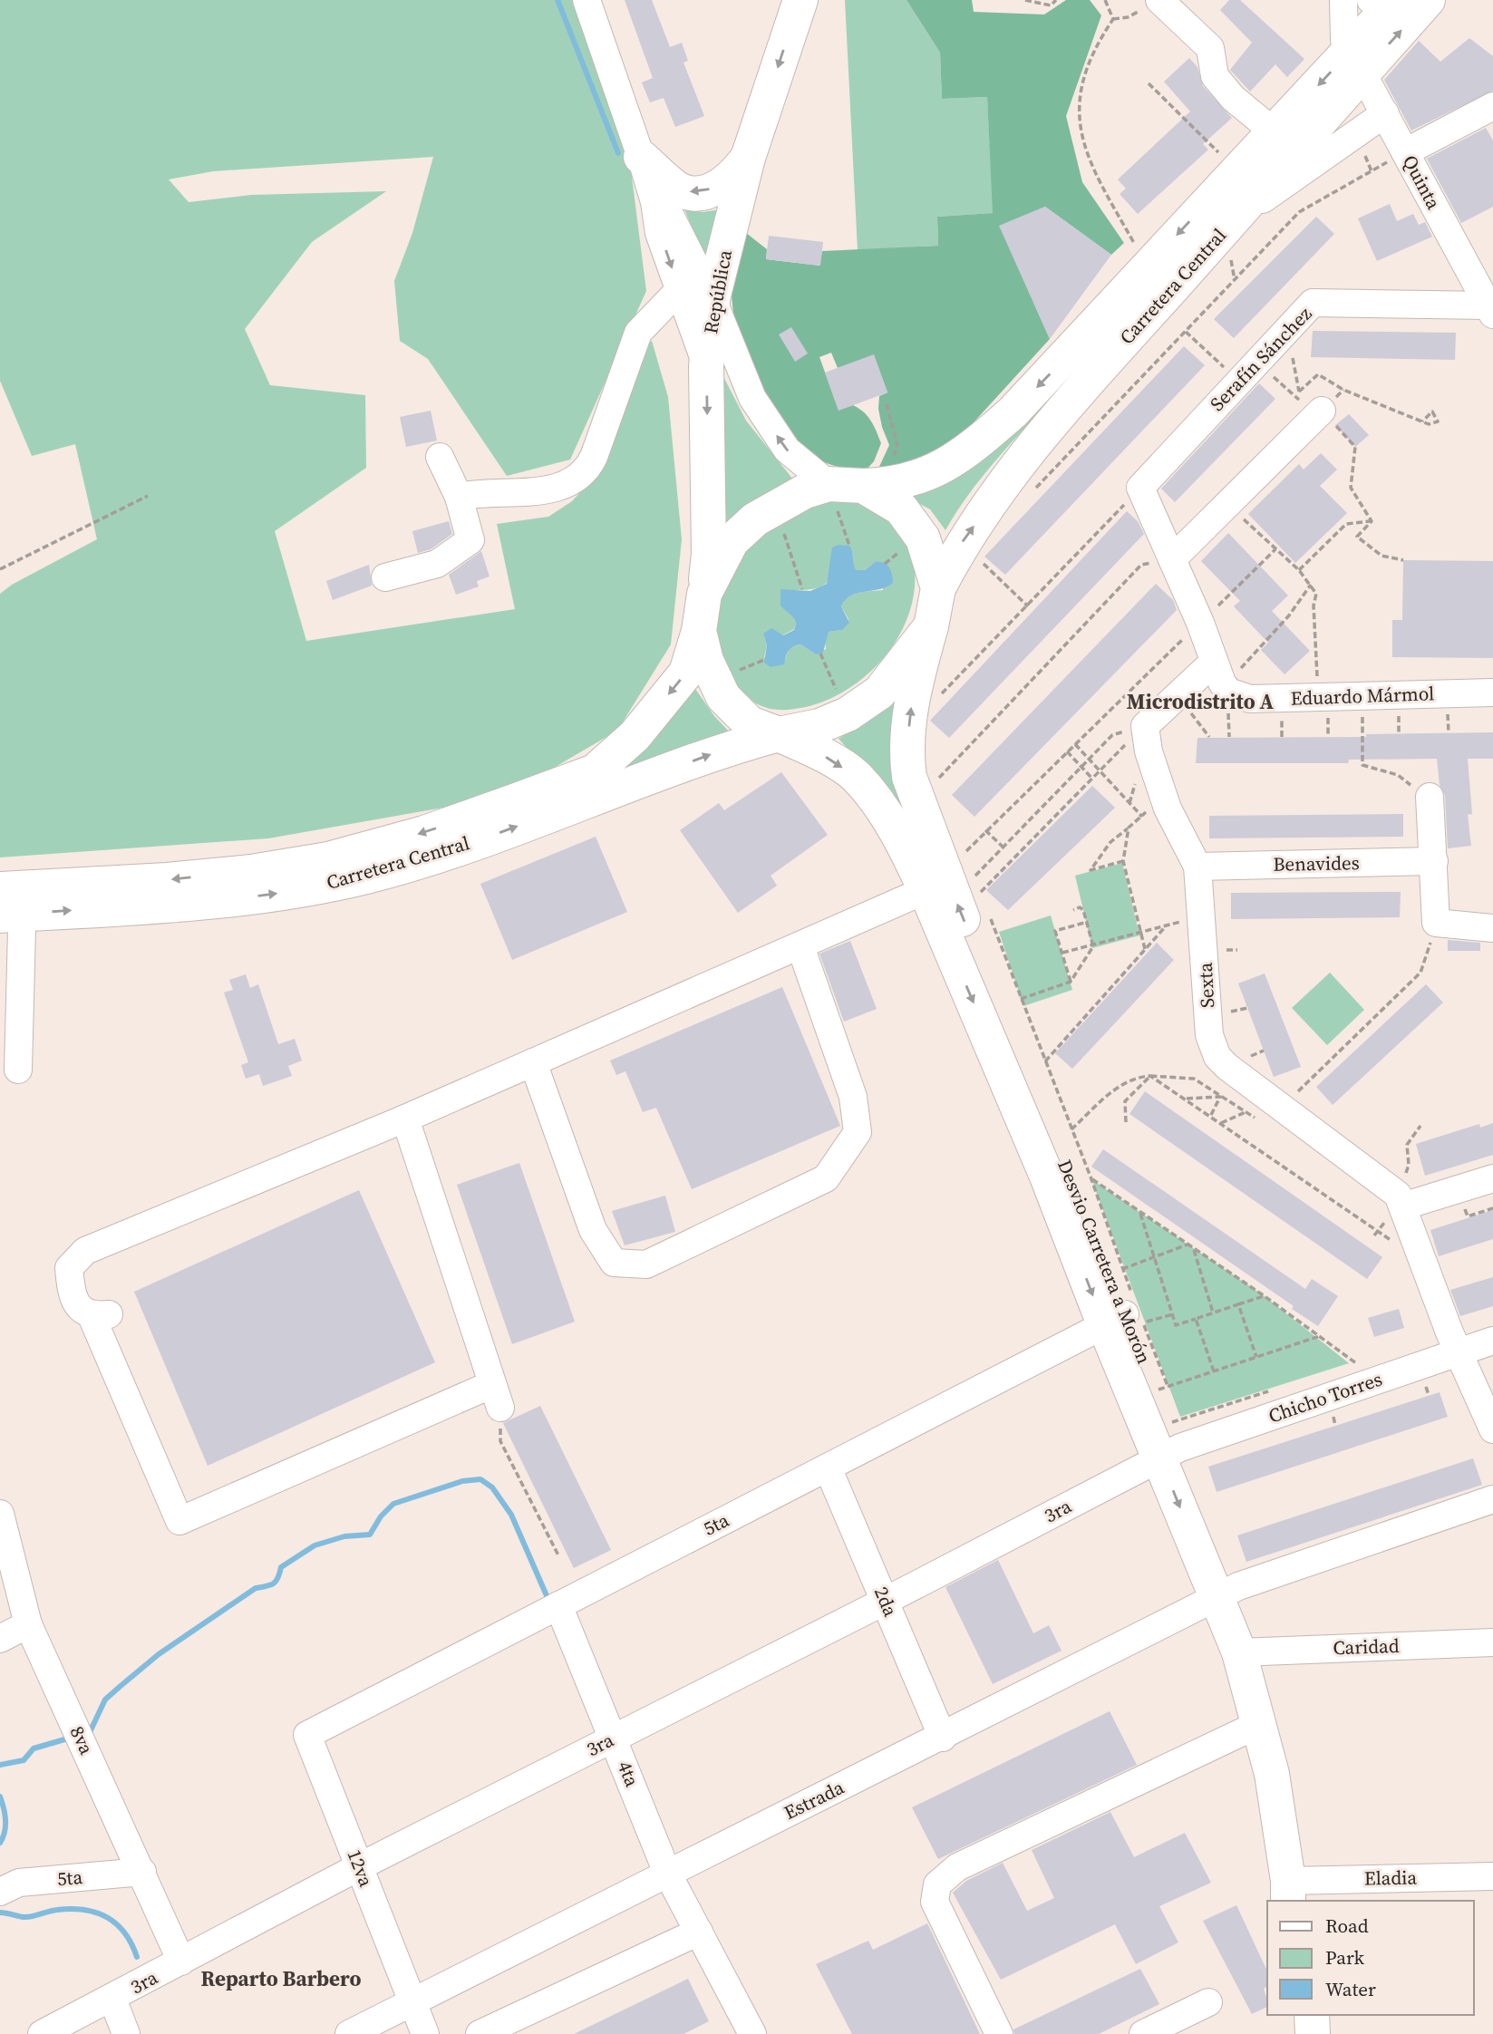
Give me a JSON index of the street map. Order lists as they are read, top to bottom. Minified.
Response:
{"streets":{"main road":["Carretera Central","República","Desvio Carretera a Morón"],"street":["Quinta","Serafín Sánchez","Eduardo Mármol","Benavides","Sexta","Chicho Torres","3ra","5ta","2da","Caridad","8va","4ta","Estrada","12va","Eladia"]},"crossings":[["Quinta","Carretera Central"],["Quinta","Serafín Sánchez"],["Carretera Central","República"],["Carretera Central","Desvio Carretera a Morón"],["República","Desvio Carretera a Morón"],["Benavides","Sexta"],["Sexta","Chicho Torres"],["Desvio Carretera a Morón","Chicho Torres"],["Desvio Carretera a Morón","3ra"],["Desvio Carretera a Morón","5ta"],["Desvio Carretera a Morón","Caridad"],["Desvio Carretera a Morón","Estrada"],["Desvio Carretera a Morón","Eladia"],["Chicho Torres","3ra"],["3ra","2da"],["3ra","8va"],["3ra","4ta"],["3ra","12va"],["5ta","2da"],["5ta","8va"],["5ta","4ta"],["5ta","12va"],["2da","Estrada"],["4ta","Estrada"],["Estrada","12va"]],"one_way":["República"],"districts":["Microdistrito A","Reparto Barbero"],"legend":["Road","Park","Water"]}
